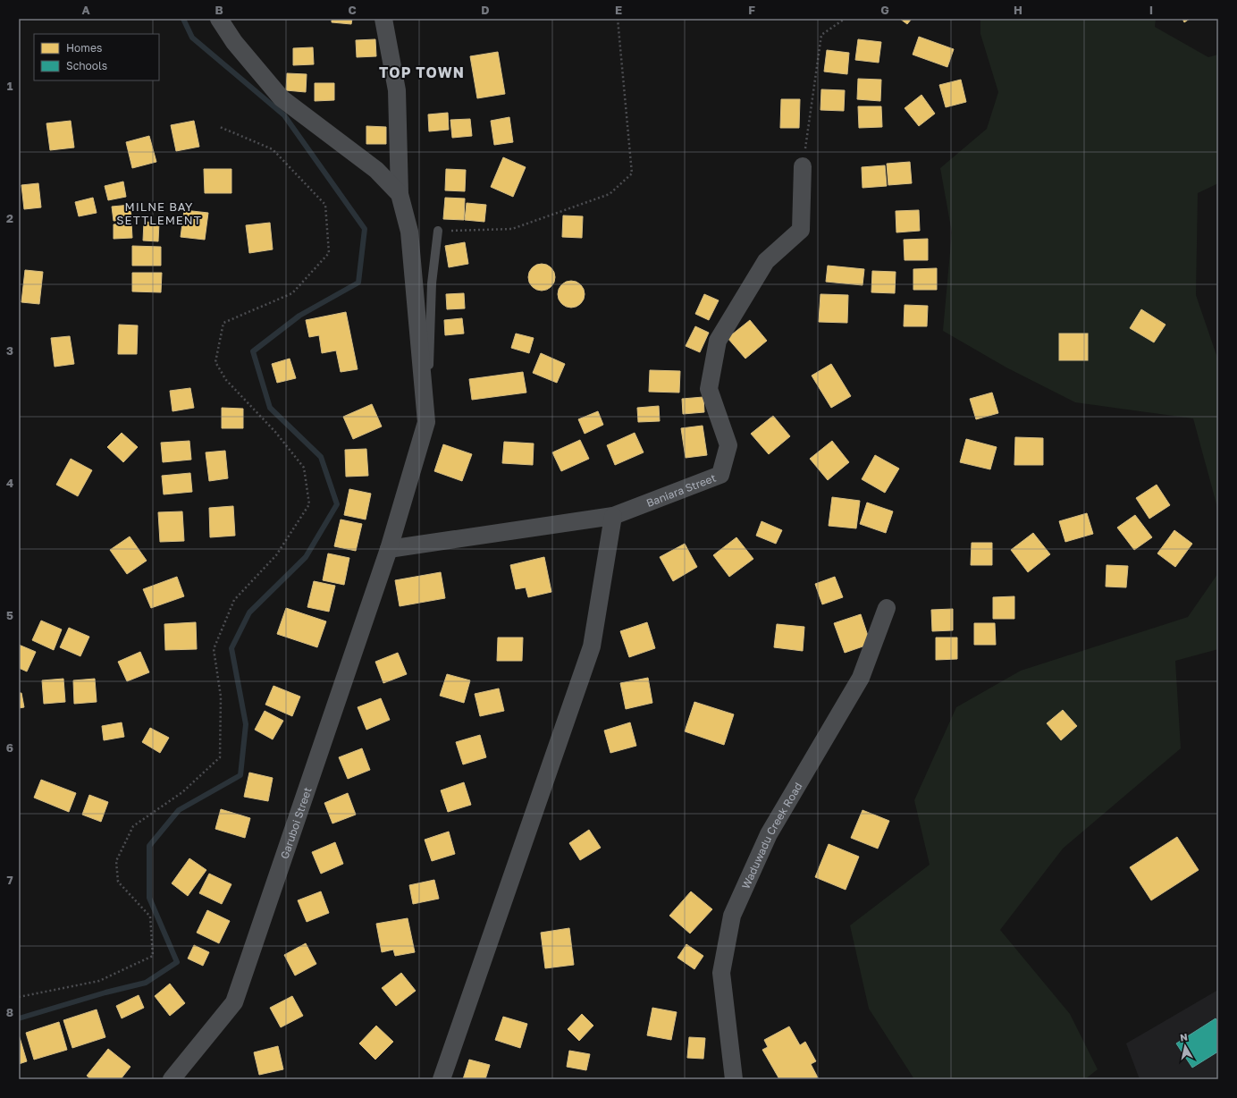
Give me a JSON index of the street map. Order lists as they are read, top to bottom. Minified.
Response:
{"streets":{"street":["Baniara Street","Garuboi Street","Waduwadu Creek Road"]},"crossings":[["Baniara Street","Garuboi Street"]],"districts":["TOP TOWN","MILNE BAY SETTLEMENT"],"legend":["Homes","Schools"],"north":"top","grid":{"columns":["A","B","C","D","E","F","G","H","I"],"rows":["1","2","3","4","5","6","7","8"]}}
